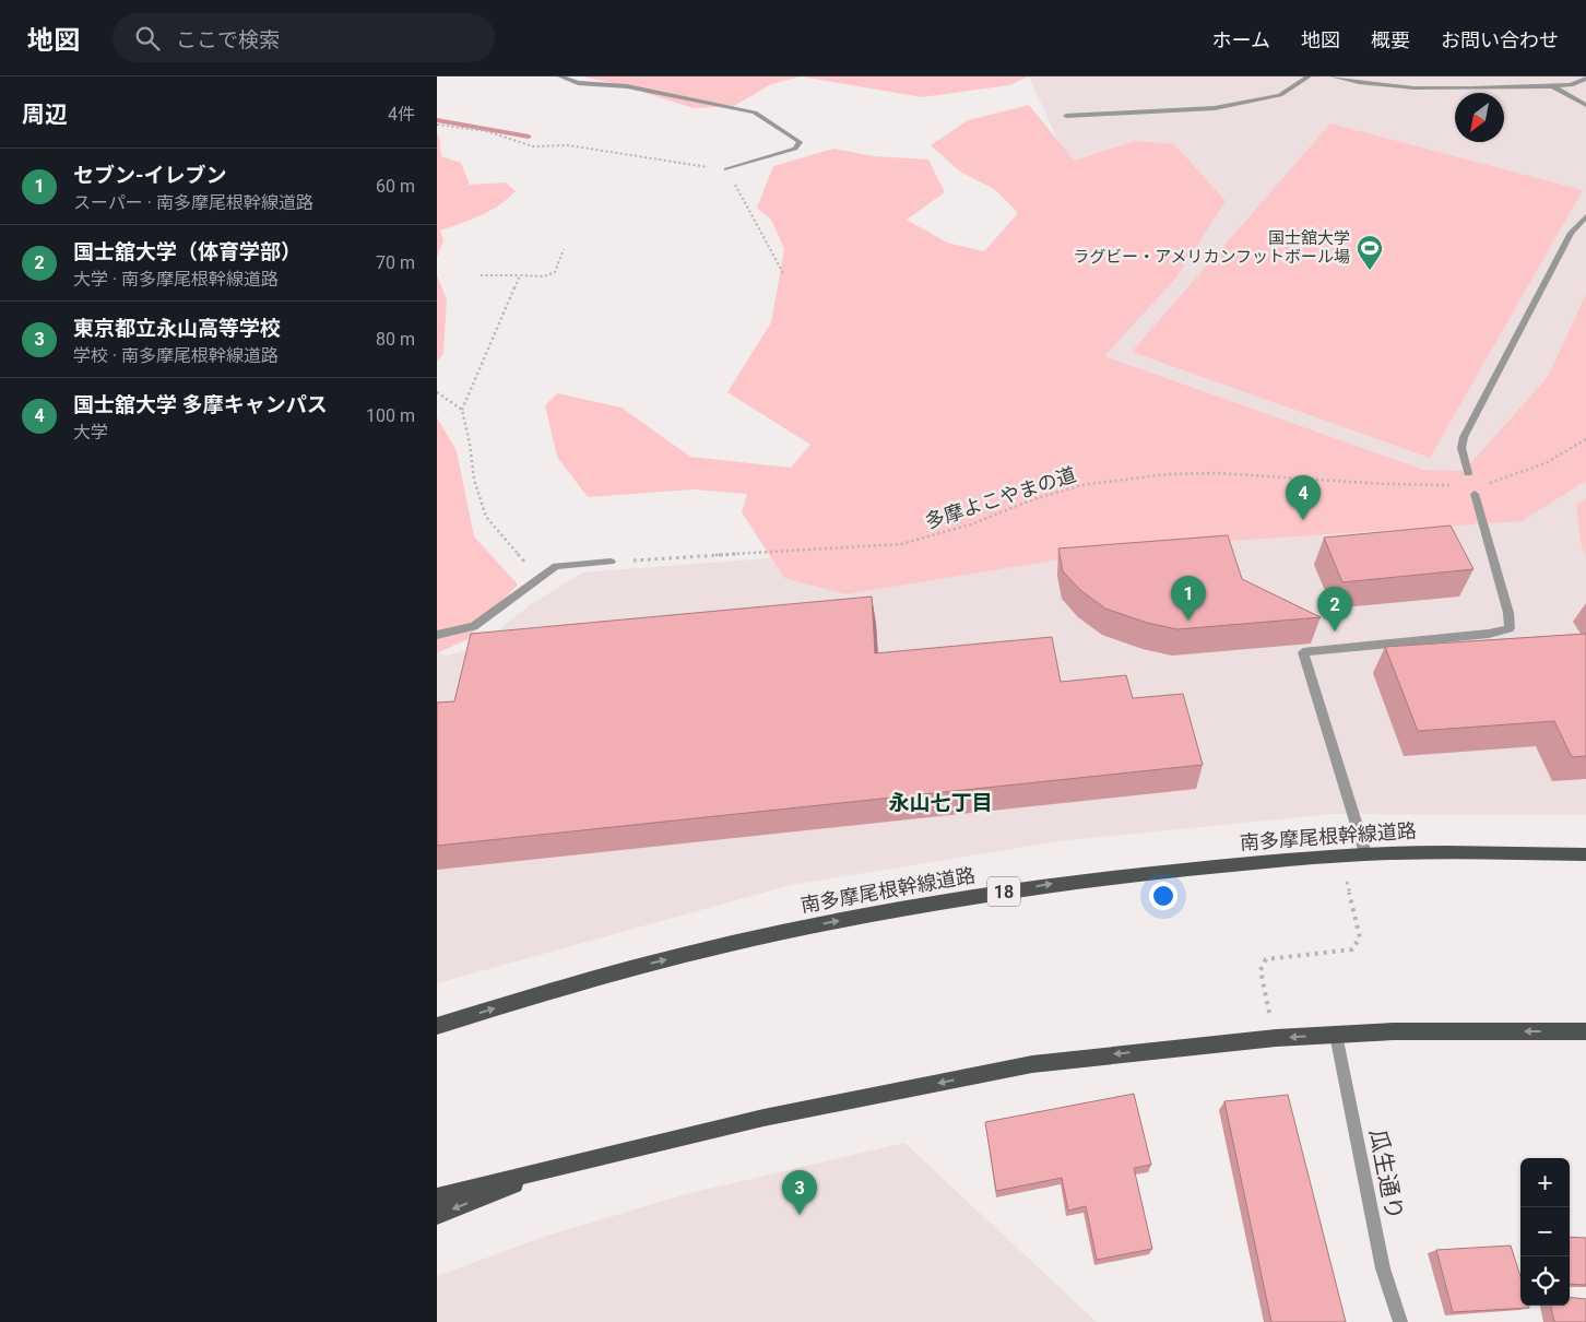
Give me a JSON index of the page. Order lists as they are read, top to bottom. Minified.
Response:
{"streets":{"main road":["南多摩尾根幹線道路","18"],"street":["瓜生通り"],"path":["多摩よこやまの道"]},"one_way":["南多摩尾根幹線道路"],"districts":["永山七丁目"],"places":{"sports":["国士舘大学 ラグビー・アメリカンフットボール場"]},"north":"bottom left","page":{"header":"地図","search":"ここで検索","nav":["ホーム","地図","概要","お問い合わせ"],"heading":["周辺","4件"],"list":[{"mark":"1","name":"セブン-イレブン","note":"スーパー · 南多摩尾根幹線道路","value":"60 m"},{"mark":"2","name":"国士舘大学（体育学部）","note":"大学 · 南多摩尾根幹線道路","value":"70 m"},{"mark":"3","name":"東京都立永山高等学校","note":"学校 · 南多摩尾根幹線道路","value":"80 m"},{"mark":"4","name":"国士舘大学 多摩キャンパス","note":"大学","value":"100 m"}],"pins":["4","1","2","3"],"map_buttons":["+","−"]}}
